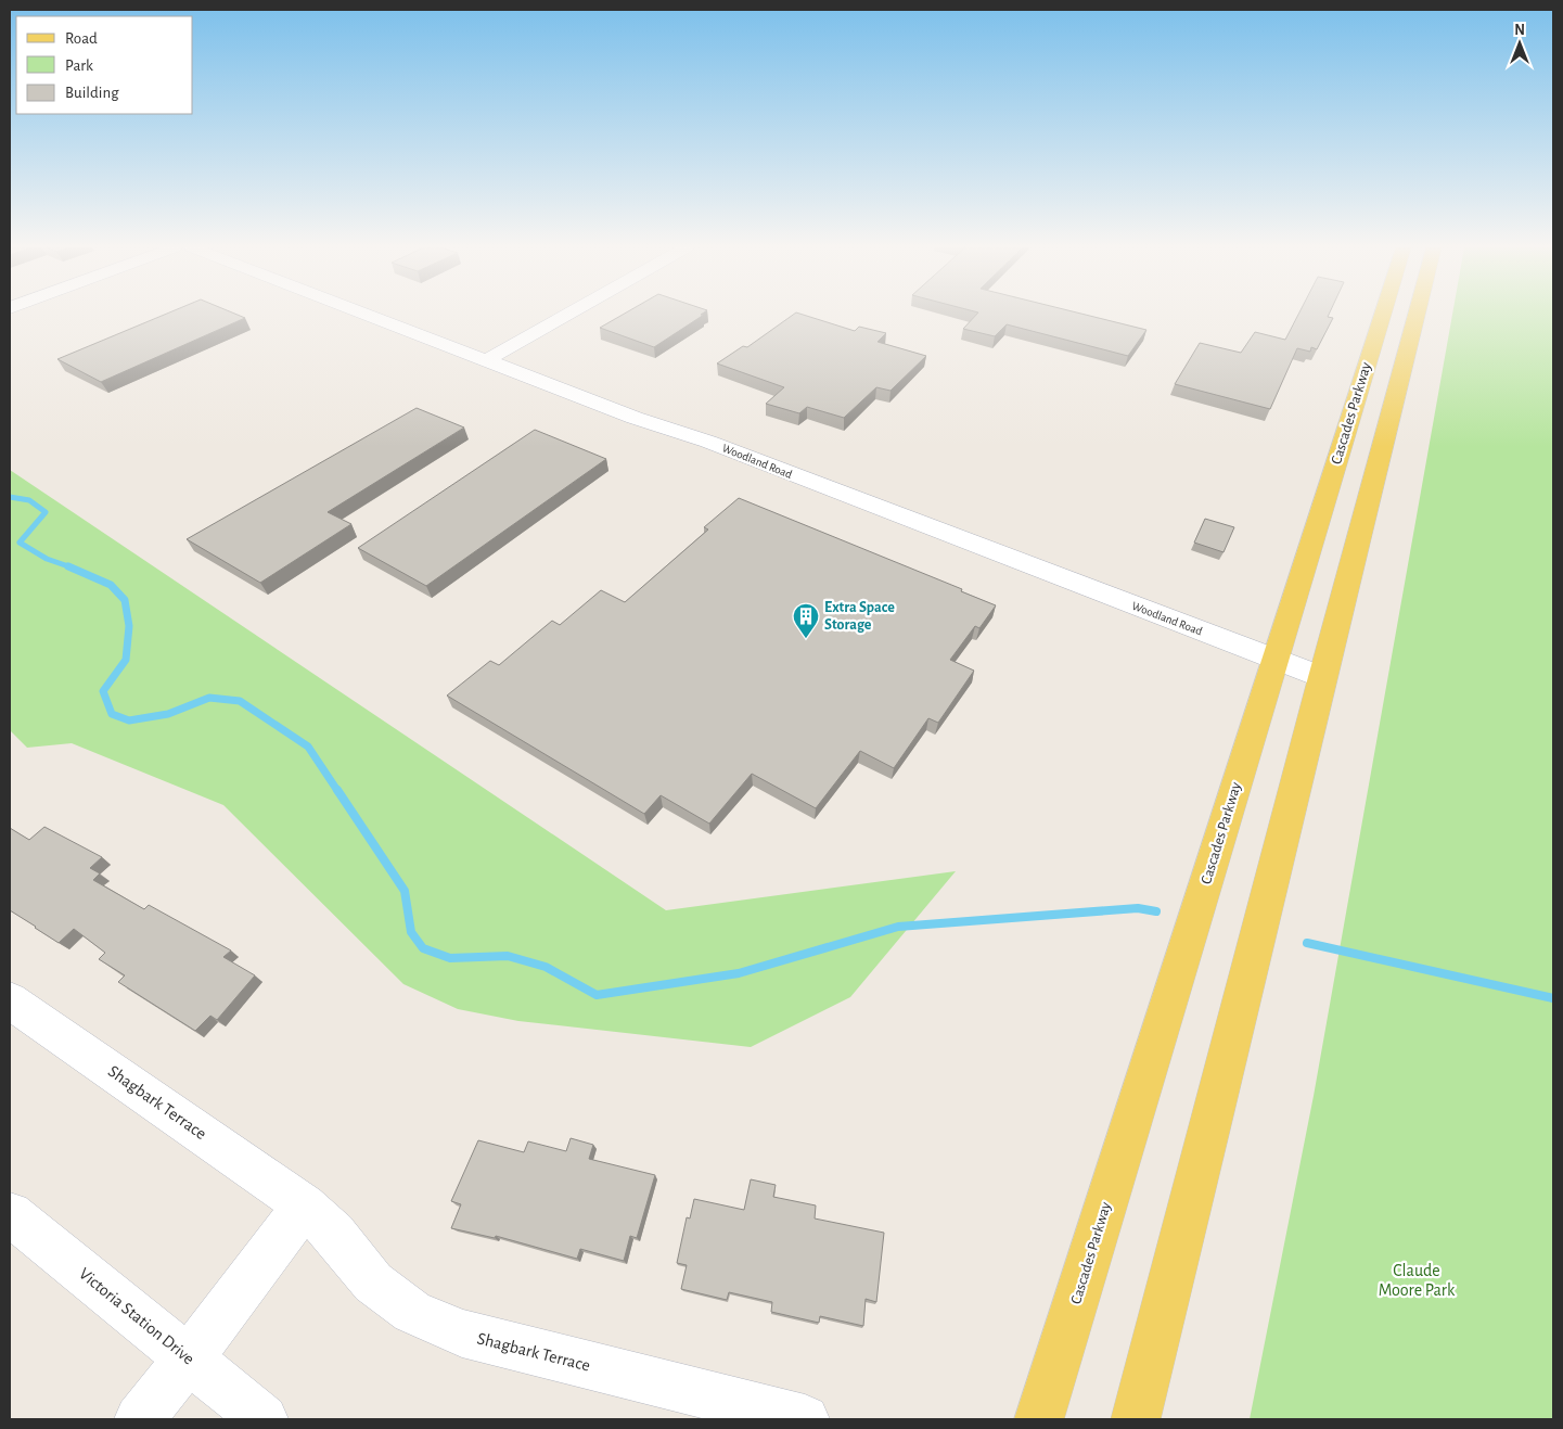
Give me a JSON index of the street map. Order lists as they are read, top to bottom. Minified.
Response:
{"streets":{"main road":["Cascades Parkway"],"street":["Woodland Road","Shagbark Terrace","Victoria Station Drive"]},"crossings":[["Cascades Parkway","Woodland Road"]],"parks":["Claude Moore Park"],"places":{"building":["Extra Space Storage"]},"legend":["Road","Park","Building"],"north":"top"}
